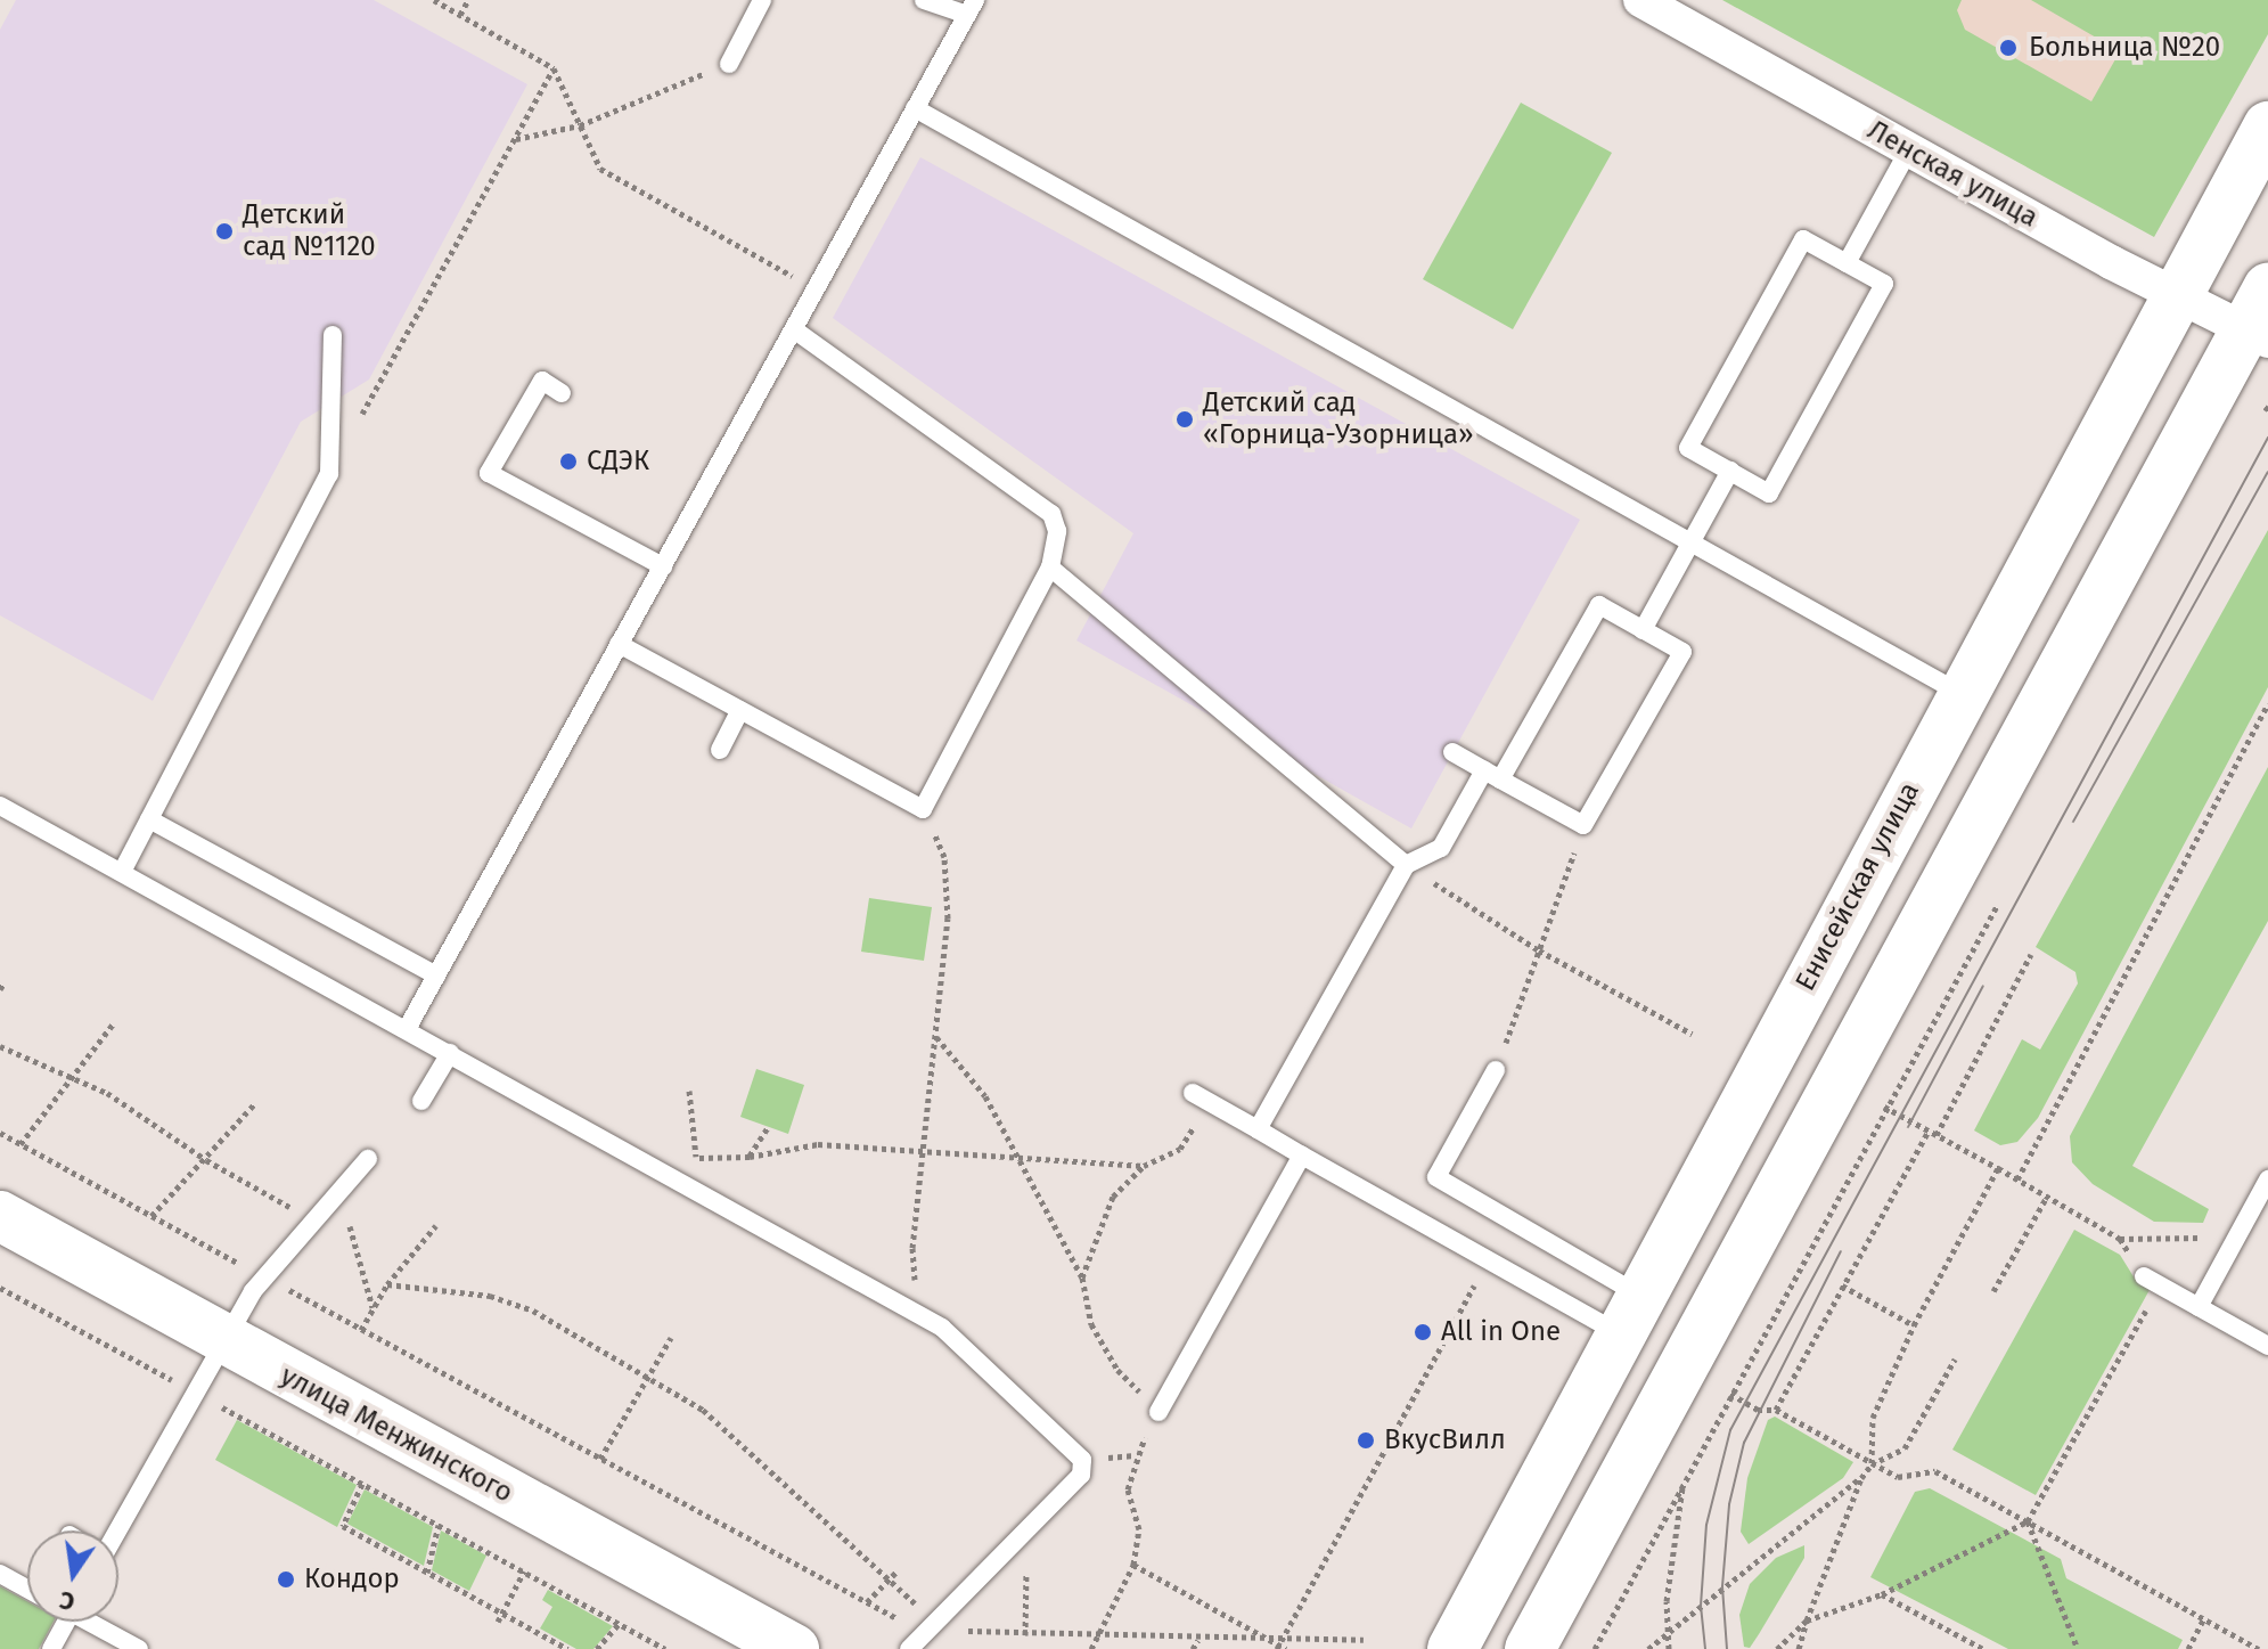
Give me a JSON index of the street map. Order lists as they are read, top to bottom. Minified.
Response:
{"streets":{"main road":["Енисейская улица","улица Менжинского"],"street":["Ленская улица"]},"crossings":[["Ленская улица","Енисейская улица"]],"places":["Больница №20","Детский сад №1120","Детский сад «Горница-Узорница»","СДЭК","All in One","ВкусВилл","Кондор"],"north":"bottom"}
